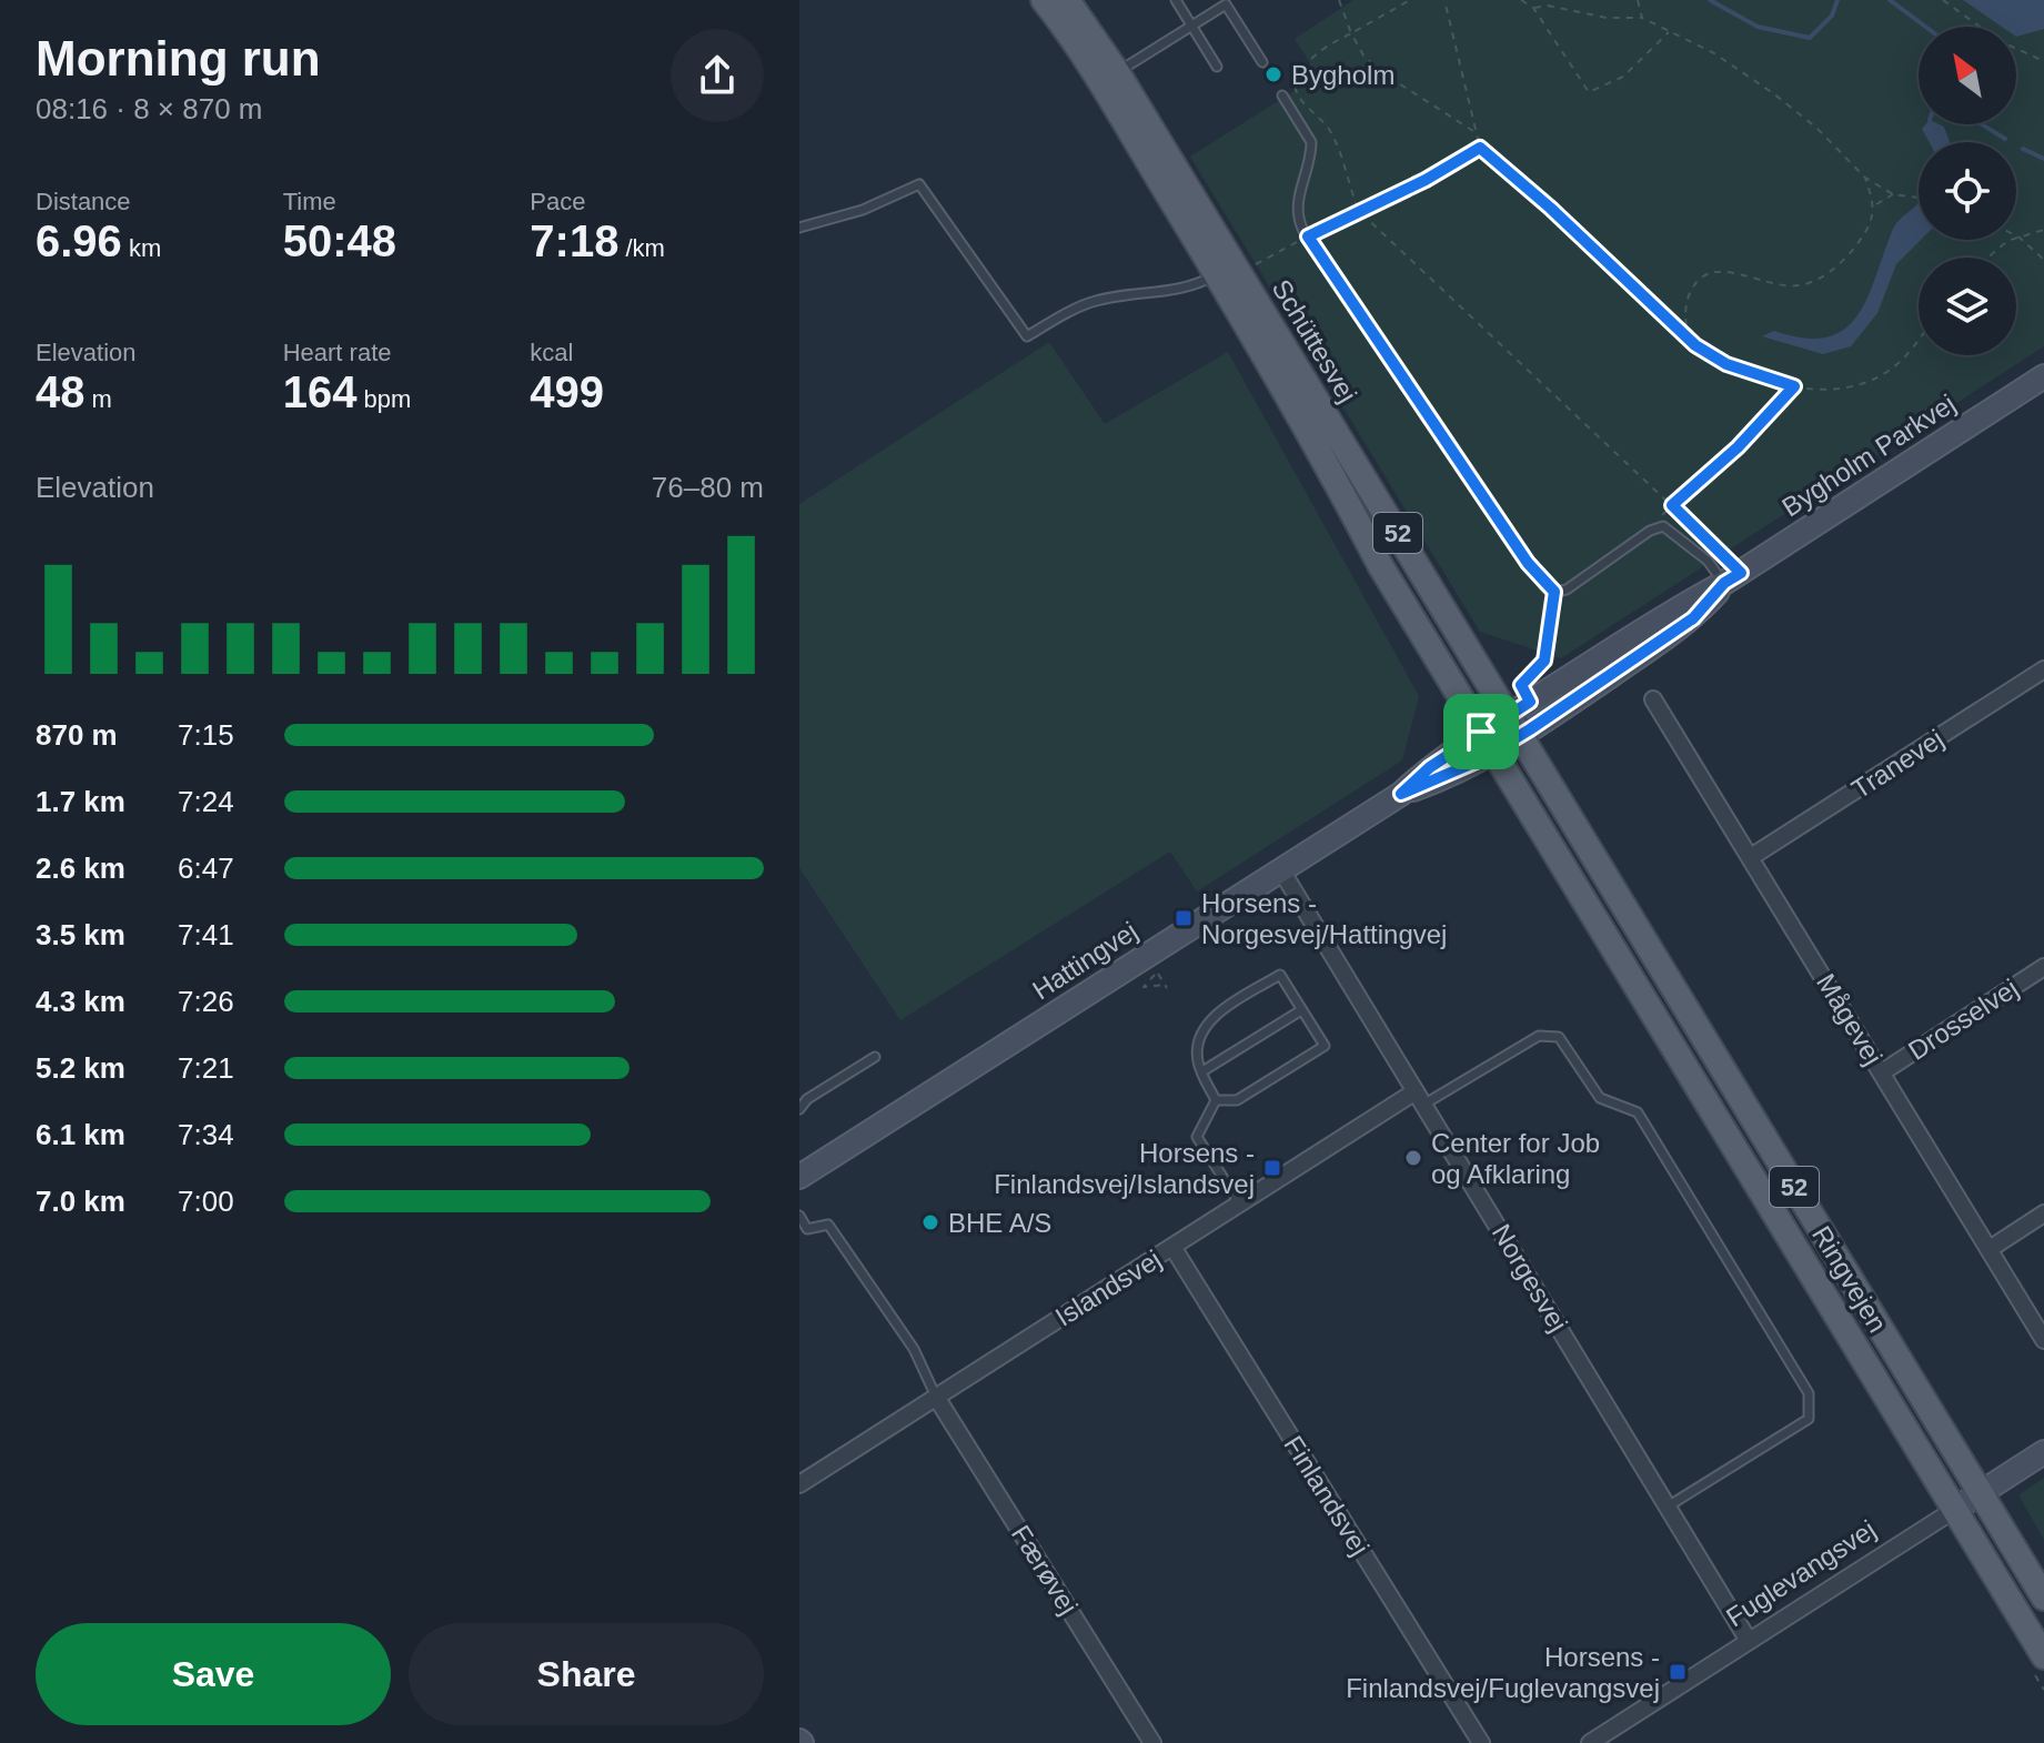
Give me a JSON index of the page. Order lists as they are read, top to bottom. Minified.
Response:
{"streets":{"main road":["Schüttesvej","52","Ringvejen"],"street":["Bygholm Parkvej","Tranevej","Hattingvej","Mågevej","Drosselvej","Norgesvej","Islandsvej","Finlandsvej","Færøvej","Fuglevangsvej"]},"crossings":[["Schüttesvej","Bygholm Parkvej"],["Schüttesvej","Hattingvej"],["Schüttesvej","Ringvejen"],["Bygholm Parkvej","Hattingvej"],["Bygholm Parkvej","Ringvejen"],["Tranevej","Mågevej"],["Hattingvej","Norgesvej"],["Hattingvej","Ringvejen"],["Mågevej","Drosselvej"],["Norgesvej","Islandsvej"],["Norgesvej","Fuglevangsvej"],["Ringvejen","Fuglevangsvej"],["Islandsvej","Finlandsvej"],["Islandsvej","Færøvej"]],"places":{"other":["Bygholm","Center for Job og Afklaring","BHE A/S"],"transit":["Horsens - Norgesvej/Hattingvej","Horsens - Finlandsvej/Islandsvej","Horsens - Finlandsvej/Fuglevangsvej"]},"north":"top left","page":{"heading":["Morning run","08:16 · 8 × 870 m"],"stats":[["Distance","6.96 km"],["Time","50:48"],["Pace","7:18 /km"],["Elevation","48 m"],["Heart rate","164 bpm"],["kcal","499"]],"chart":["Elevation","76–80 m"],"list":[{"name":"870 m","note":"7:15"},{"name":"1.7 km","note":"7:24"},{"name":"2.6 km","note":"6:47"},{"name":"3.5 km","note":"7:41"},{"name":"4.3 km","note":"7:26"},{"name":"5.2 km","note":"7:21"},{"name":"6.1 km","note":"7:34"},{"name":"7.0 km","note":"7:00"}],"buttons":["Save","Share"]}}
